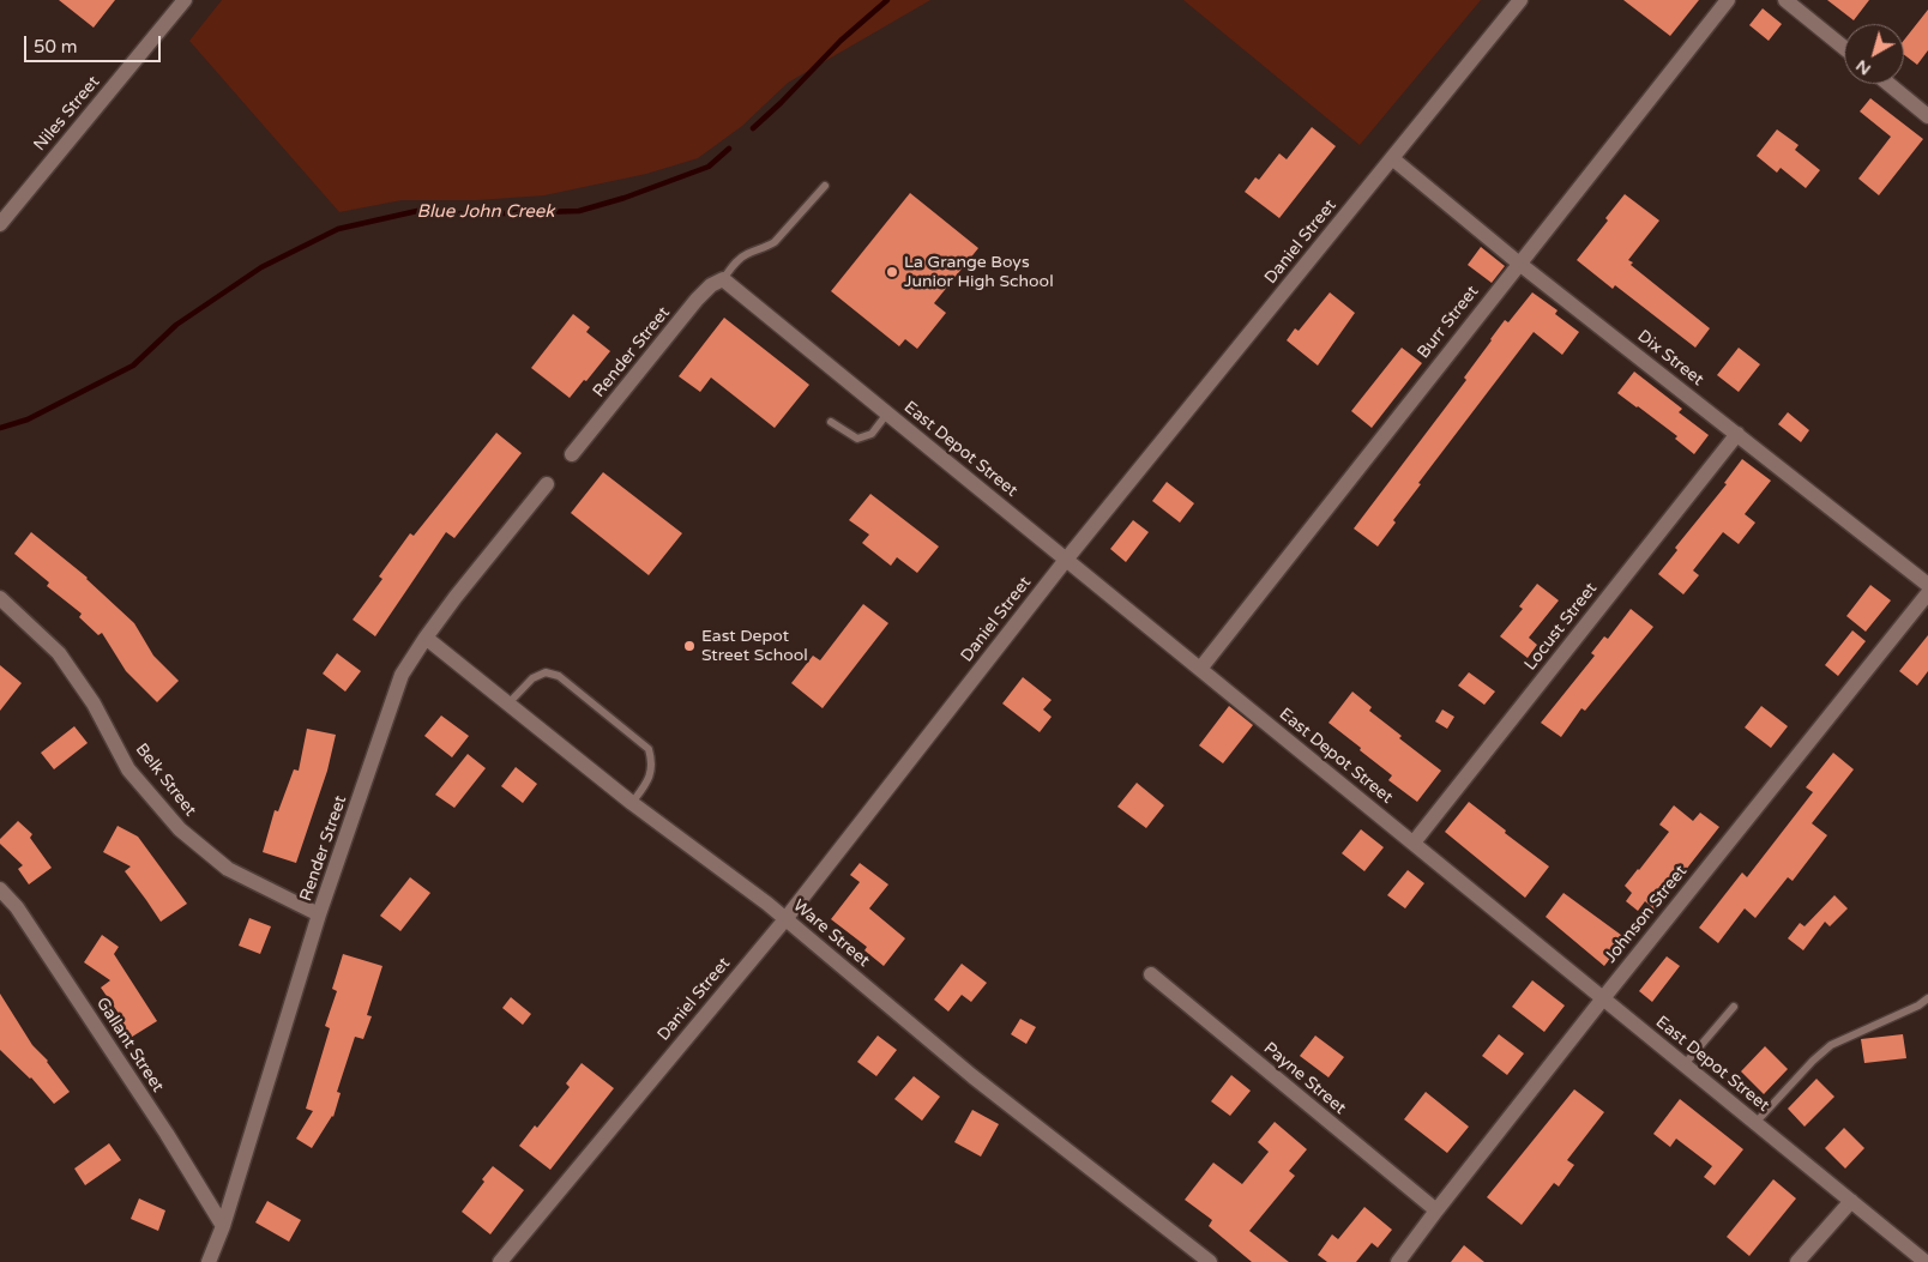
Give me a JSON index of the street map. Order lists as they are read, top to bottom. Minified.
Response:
{"streets":{"street":["Niles Street","Daniel Street","Burr Street","Render Street","Dix Street","East Depot Street","Locust Street","Belk Street","Johnson Street","Ware Street","Gallant Street","Payne Street"]},"crossings":[["Daniel Street","Dix Street"],["Daniel Street","East Depot Street"],["Daniel Street","Ware Street"],["Burr Street","Dix Street"],["Burr Street","East Depot Street"],["Render Street","East Depot Street"],["Render Street","Belk Street"],["Render Street","Ware Street"],["Render Street","Gallant Street"],["Dix Street","Locust Street"],["East Depot Street","Locust Street"],["East Depot Street","Johnson Street"],["Johnson Street","Payne Street"]],"water":["Blue John Creek"],"places":["La Grange Boys Junior High School","East Depot Street School"],"scale_bar":"50 m","north":"bottom left"}
